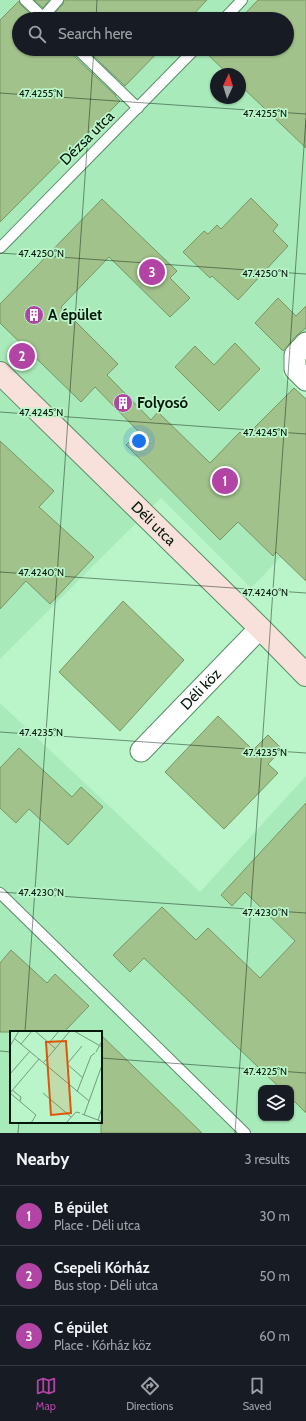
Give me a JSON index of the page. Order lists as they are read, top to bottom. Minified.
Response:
{"streets":{"street":["Déli utca","Déli köz"],"lane":["Dézsa utca"]},"crossings":[["Déli utca","Déli köz"]],"places":{"building":["A épület","Folyosó"]},"north":"top","page":{"search":"Search here","pins":["3","2","1"],"heading":["Nearby","3 results"],"list":[{"mark":"1","name":"B épület","note":"Place · Déli utca","value":"30 m"},{"mark":"2","name":"Csepeli Kórház","note":"Bus stop · Déli utca","value":"50 m"},{"mark":"3","name":"C épület","note":"Place · Kórház köz","value":"60 m"}],"nav":["Map","Directions","Saved"]},"coordinates":["47.4255°N","47.4250°N","47.4245°N","47.4240°N","47.4235°N","47.4230°N","47.4225°N"]}
